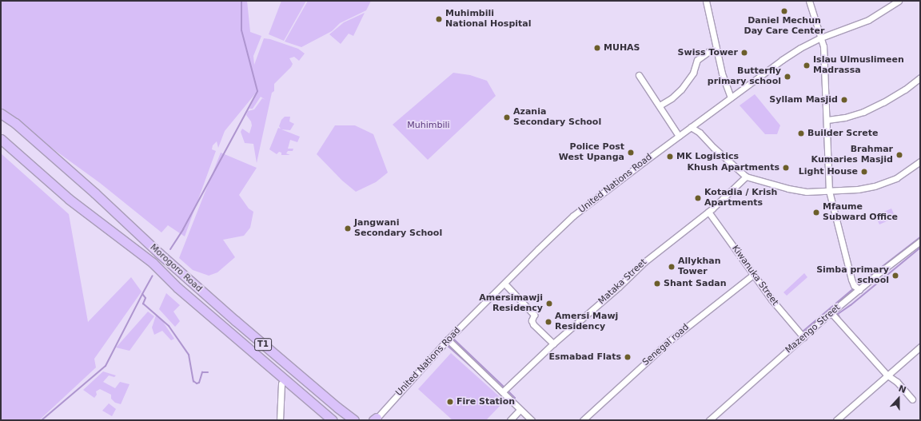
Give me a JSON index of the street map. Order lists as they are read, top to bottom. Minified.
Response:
{"streets":{"highway":["Morogoro Road","T1"],"street":["United Nations Road","Kiwanuka Street","Mataka Street","Mazengo Street","Senegal road"]},"crossings":[["Kiwanuka Street","Mataka Street"],["Kiwanuka Street","Mazengo Street"],["Kiwanuka Street","Senegal road"]],"parks":["Muhimbili"],"places":["Daniel Mechun Day Care Center","Muhimbili National Hospital","MUHAS","Swiss Tower","Islau Ulmuslimeen Madrassa","Butterfly primary school","Syllam Masjid","Azania Secondary School","Builder Screte","Police Post West Upanga","Brahmar Kumaries Masjid","MK Logistics","Khush Apartments","Light House","Kotadia / Krish Apartments","Mfaume Subward Office","Jangwani Secondary School","Allykhan Tower","Simba primary school","Shant Sadan","Amersimawji Residency","Amersi Mawj Residency","Esmabad Flats","Fire Station"],"north":"top"}
